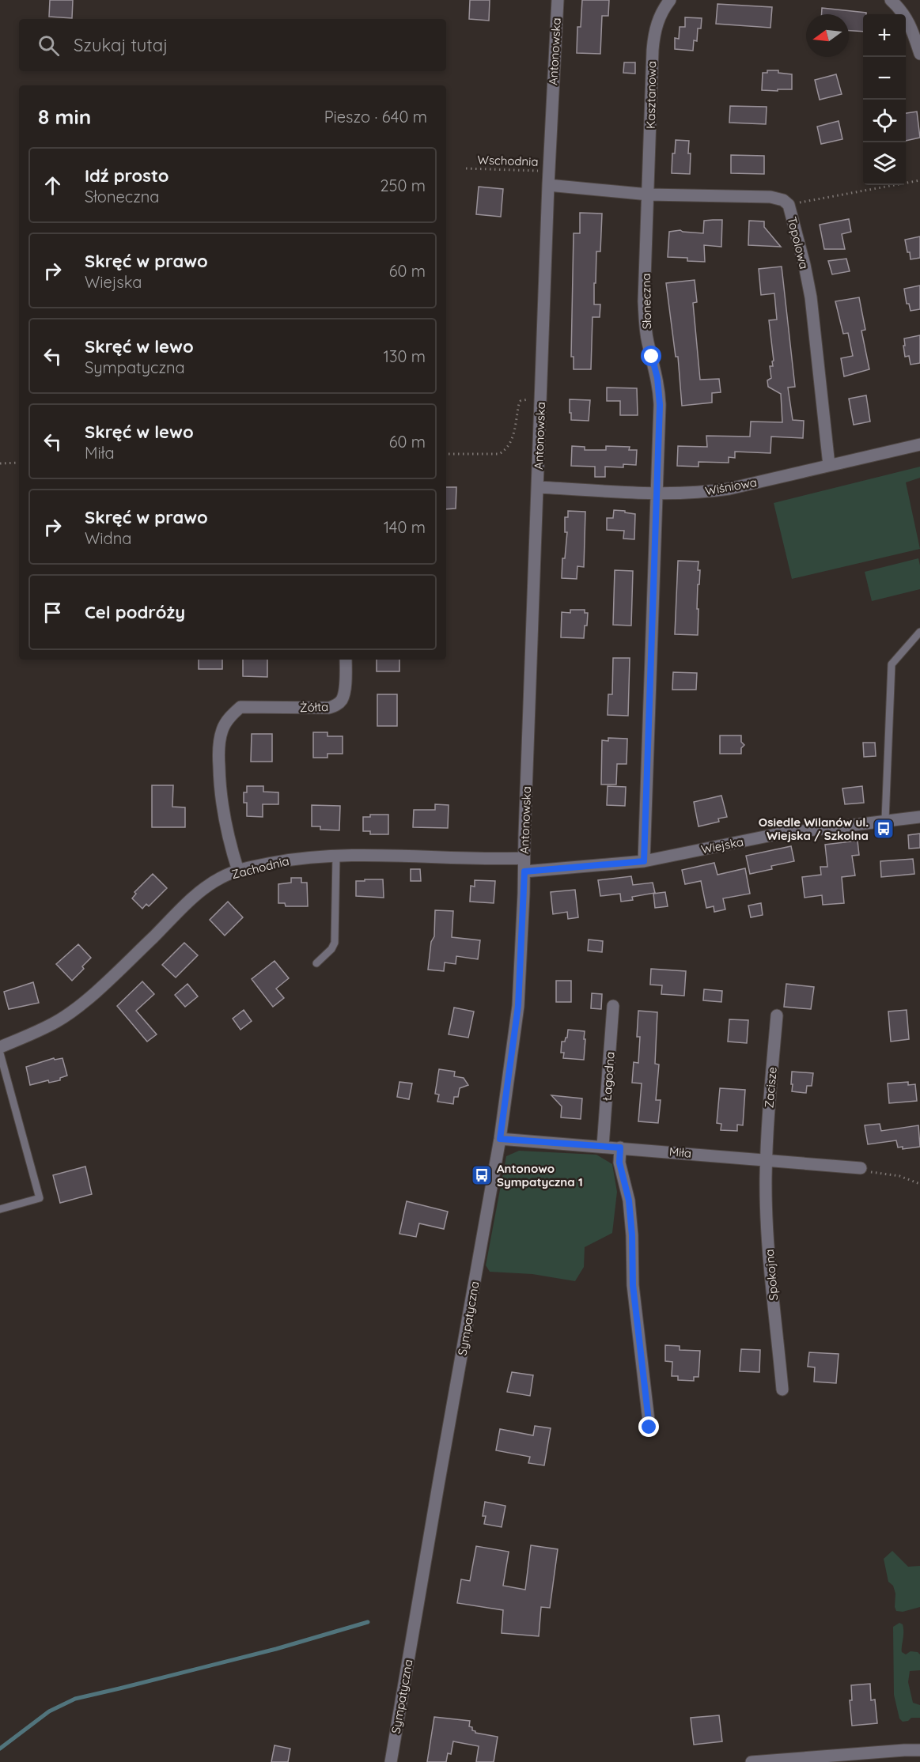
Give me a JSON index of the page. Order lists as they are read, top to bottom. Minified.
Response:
{"streets":{"street":["Antonowska","Kasztanowa","Topolowa","Słoneczna","Wiśniowa","Żółta","Wiejska","Zachodnia","Łagodna","Zacisze","Miła","Spokojna","Sympatyczna"],"path":["Wschodnia"]},"crossings":[["Antonowska","Wschodnia"],["Antonowska","Topolowa"],["Antonowska","Wiśniowa"],["Antonowska","Wiejska"],["Antonowska","Zachodnia"],["Antonowska","Sympatyczna"],["Kasztanowa","Topolowa"],["Kasztanowa","Słoneczna"],["Topolowa","Słoneczna"],["Topolowa","Wiśniowa"],["Słoneczna","Wiśniowa"],["Słoneczna","Wiejska"],["Żółta","Zachodnia"],["Wiejska","Sympatyczna"],["Łagodna","Miła"],["Zacisze","Miła"],["Zacisze","Spokojna"],["Miła","Spokojna"],["Miła","Sympatyczna"]],"places":{"bus stop":["Osiedle Wilanów ul. Wiejska / Szkolna","Antonowo Sympatyczna 1"]},"north":"left","page":{"map_buttons":["+","−"],"search":"Szukaj tutaj","heading":["8 min","Pieszo · 640 m"],"list":[["Idź prosto","Słoneczna","250 m"],["Skręć w prawo","Wiejska","60 m"],["Skręć w lewo","Sympatyczna","130 m"],["Skręć w lewo","Miła","60 m"],["Skręć w prawo","Widna","140 m"],"Cel podróży"]}}
